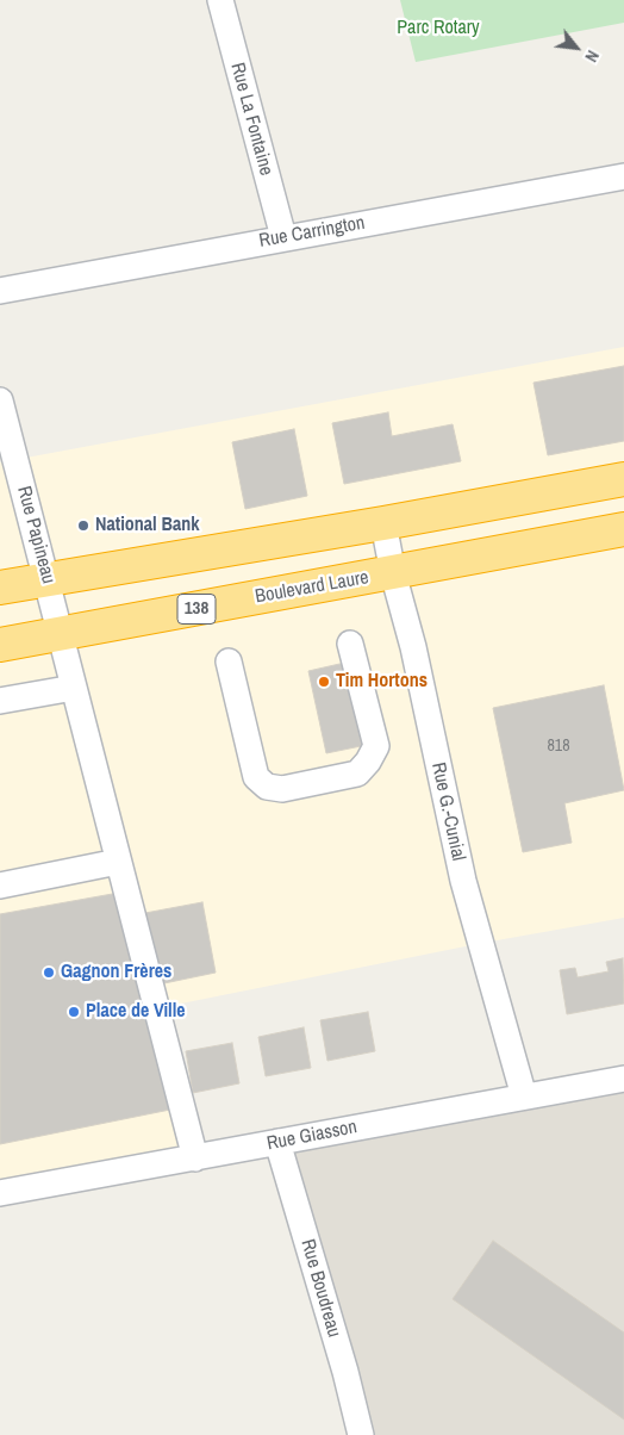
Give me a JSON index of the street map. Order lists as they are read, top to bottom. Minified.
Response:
{"streets":{"highway":["Boulevard Laure","138"],"street":["Rue La Fontaine","Rue Carrington","Rue Papineau","Rue G.-Cunial","Rue Giasson","Rue Boudreau"]},"crossings":[["Rue La Fontaine","Rue Carrington"],["Rue Papineau","Boulevard Laure"],["Rue Papineau","Rue Giasson"],["Boulevard Laure","Rue G.-Cunial"],["Rue G.-Cunial","Rue Giasson"],["Rue Giasson","Rue Boudreau"]],"parks":["Parc Rotary"],"places":["National Bank","Tim Hortons","Gagnon Frères","Place de Ville"],"house_numbers":["818"],"north":"bottom right"}
